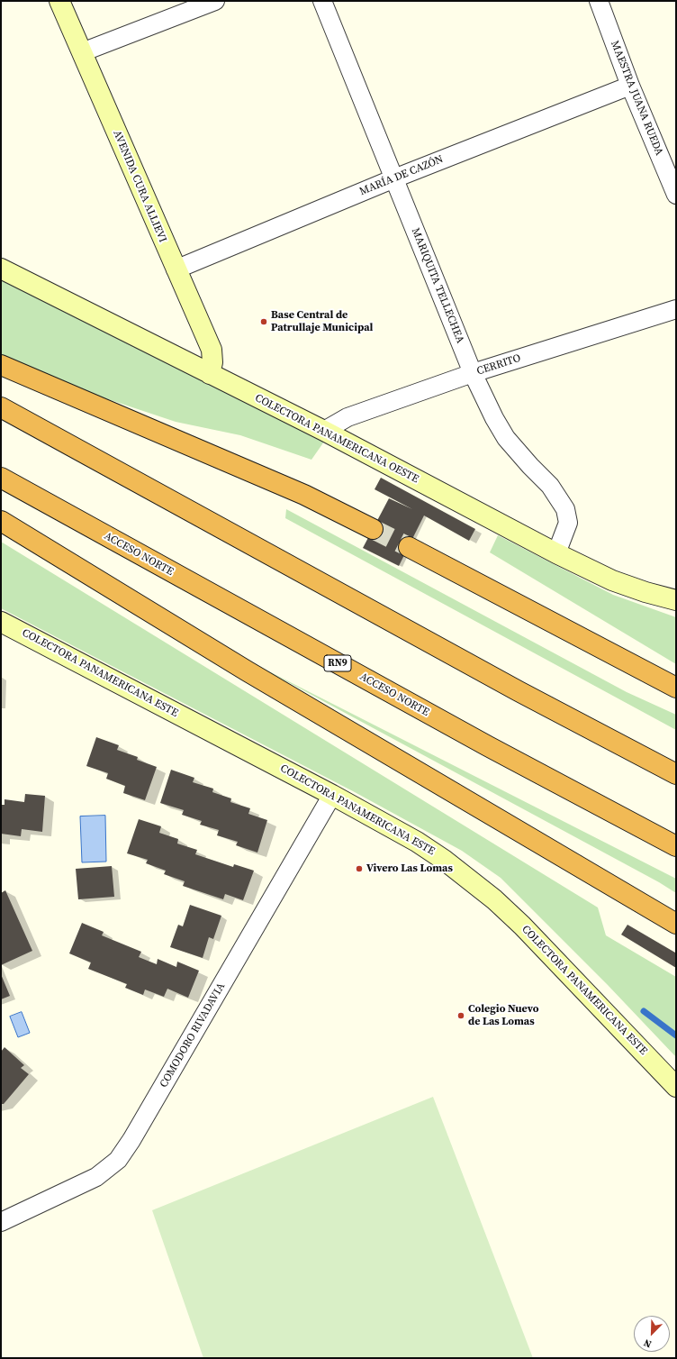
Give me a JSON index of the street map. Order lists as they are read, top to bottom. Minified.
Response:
{"streets":{"highway":["ACCESO NORTE","RN9"],"street":["MAESTRA JUANA RUEDA","MARÍA DE CAZÓN","AVENIDA CURA ALLIEVI","MARIQUITA TELLECHEA","CERRITO","COLECTORA PANAMERICANA OESTE","COLECTORA PANAMERICANA ESTE","COMODORO RIVADAVIA"]},"crossings":[["MAESTRA JUANA RUEDA","MARÍA DE CAZÓN"],["MARÍA DE CAZÓN","AVENIDA CURA ALLIEVI"],["MARÍA DE CAZÓN","MARIQUITA TELLECHEA"],["AVENIDA CURA ALLIEVI","COLECTORA PANAMERICANA OESTE"],["MARIQUITA TELLECHEA","CERRITO"],["MARIQUITA TELLECHEA","COLECTORA PANAMERICANA OESTE"],["CERRITO","COLECTORA PANAMERICANA OESTE"],["COLECTORA PANAMERICANA ESTE","COMODORO RIVADAVIA"]],"places":["Base Central de Patrullaje Municipal","Vivero Las Lomas","Colegio Nuevo de Las Lomas"],"north":"bottom left"}
